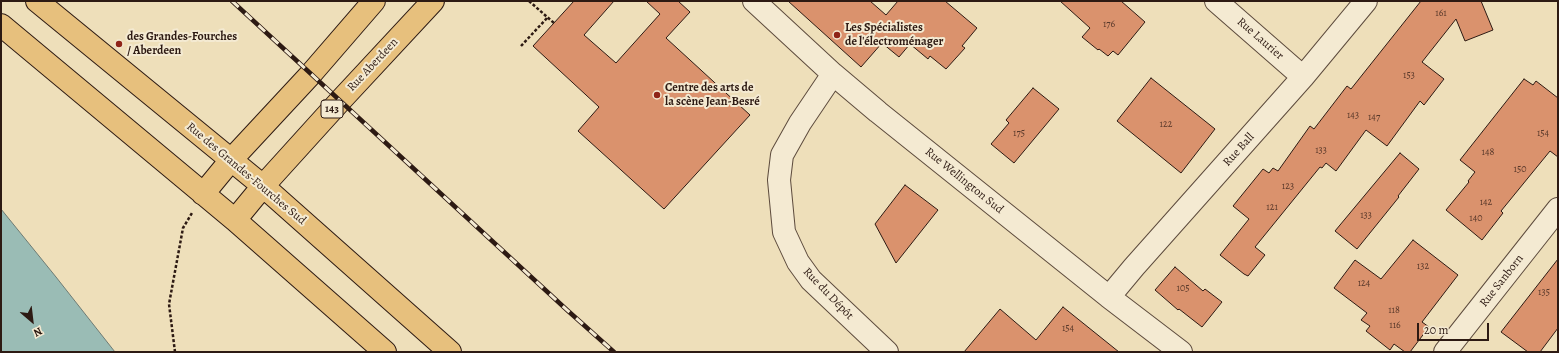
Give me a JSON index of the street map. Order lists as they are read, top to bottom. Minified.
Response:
{"streets":{"main road":["Rue Aberdeen","143","Rue des Grandes-Fourches Sud"],"street":["Rue Laurier","Rue Ball","Rue Wellington Sud","Rue Sanborn","Rue du Dépôt"]},"crossings":[["Rue Laurier","Rue Ball"],["Rue Aberdeen","Rue des Grandes-Fourches Sud"],["Rue Ball","Rue Wellington Sud"],["Rue Wellington Sud","Rue du Dépôt"]],"places":["Les Spécialistes de l'électroménager","des Grandes-Fourches / Aberdeen","Centre des arts de la scène Jean-Besré"],"house_numbers":["161","176","153","143","147","122","175","154","133","148","150","123","142","121","133","140","132","124","105","135","118","116","154"],"scale_bar":"20 m","north":"bottom right"}
